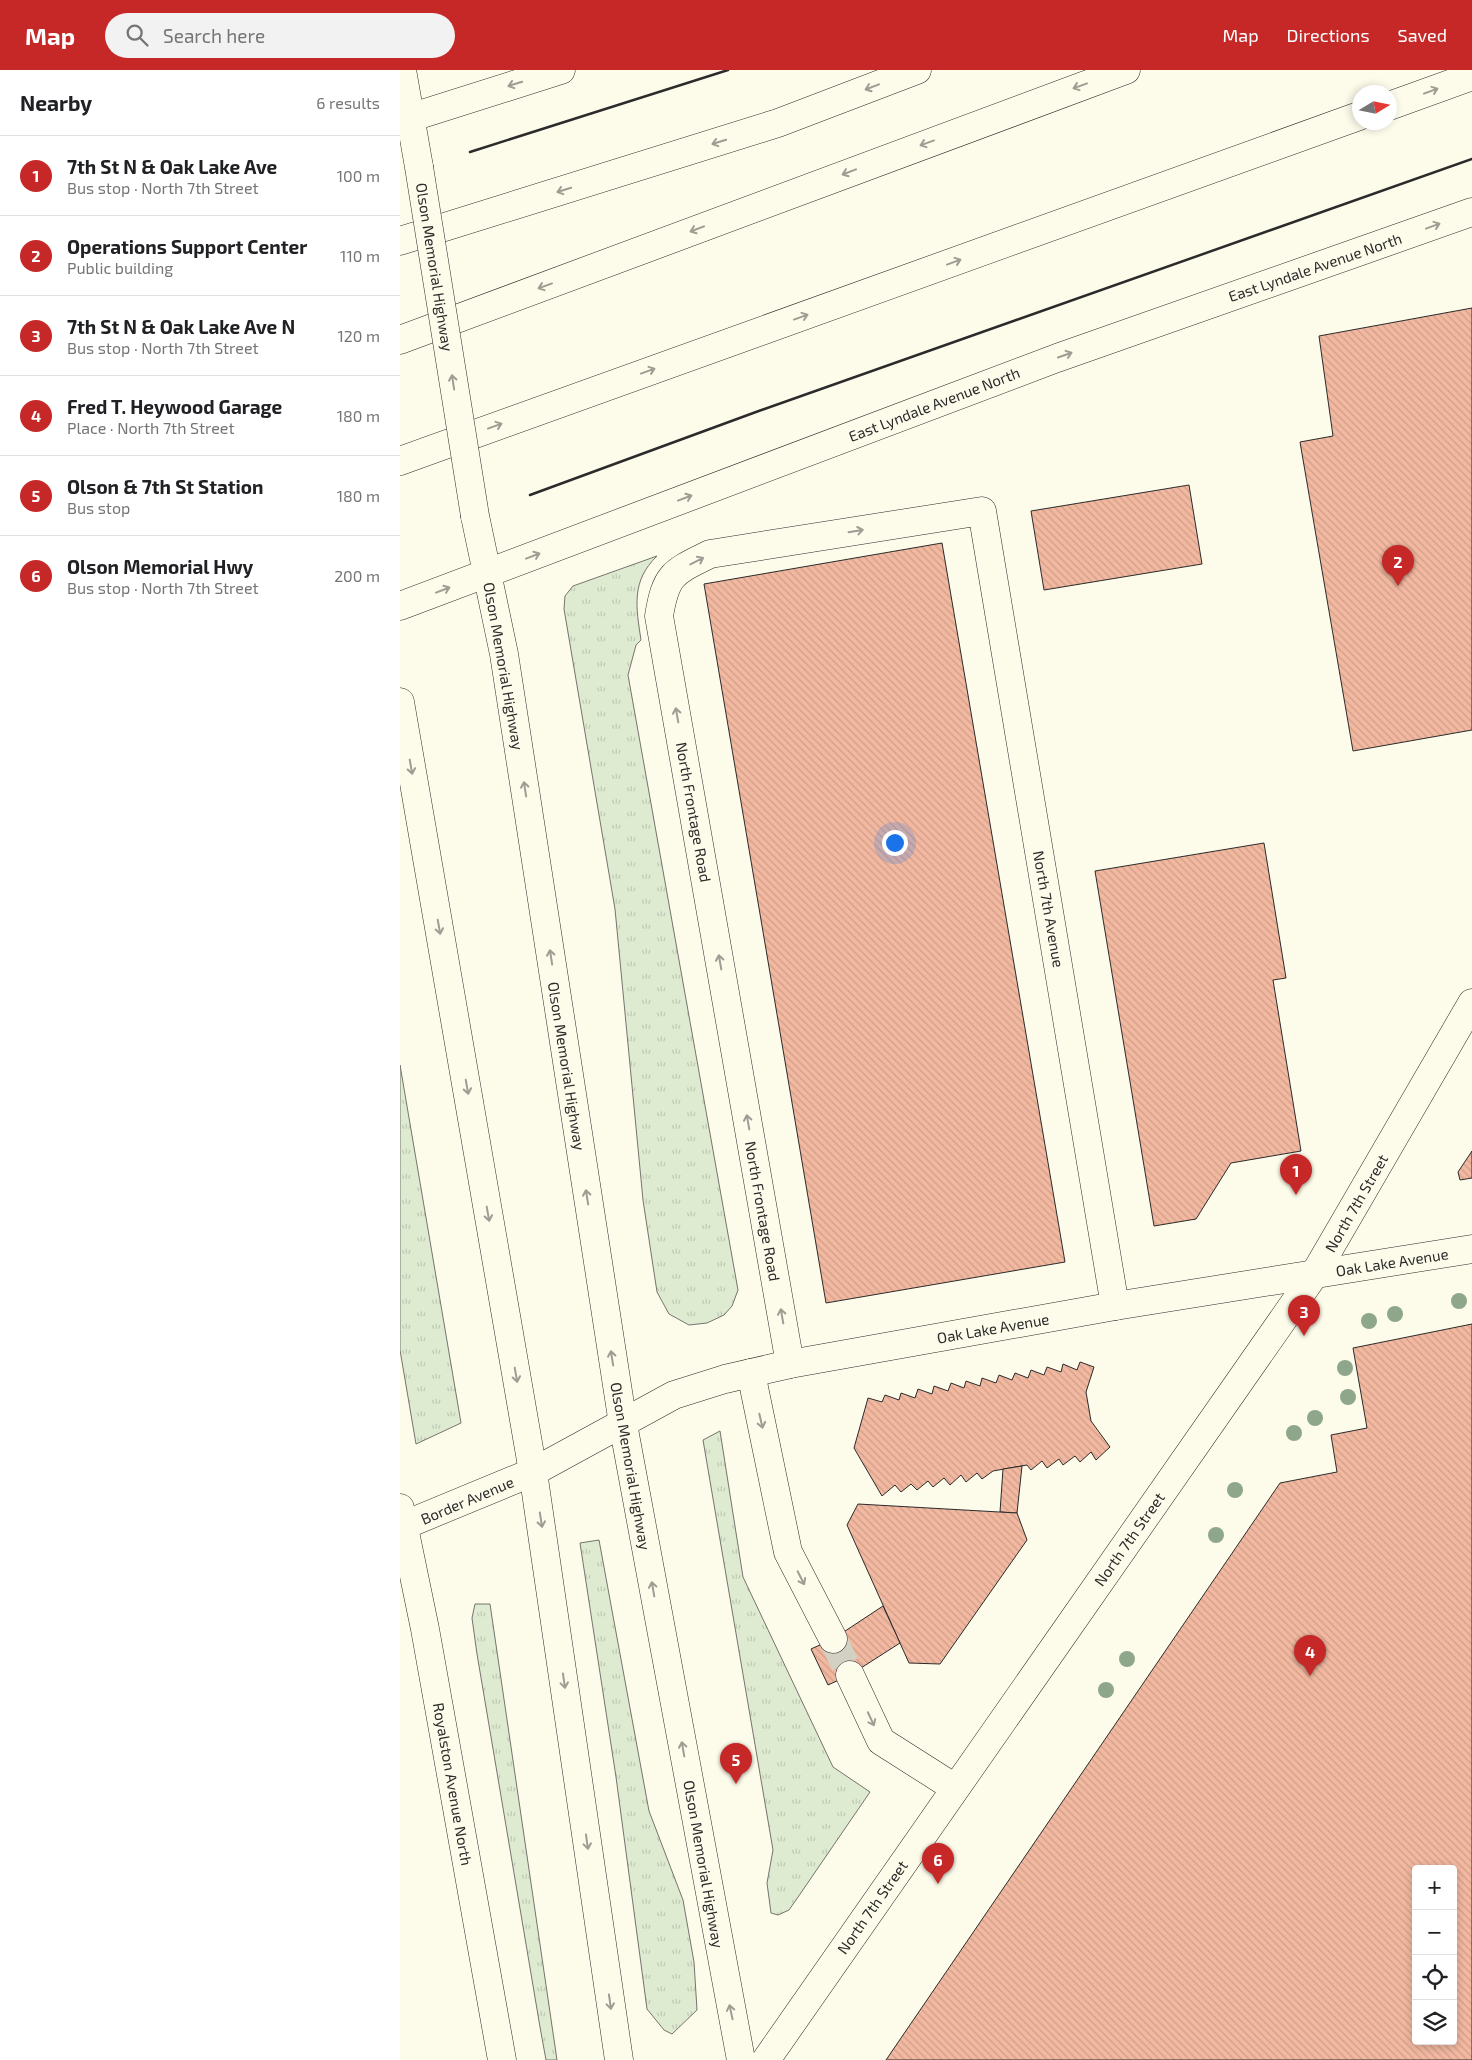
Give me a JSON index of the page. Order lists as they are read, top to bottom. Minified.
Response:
{"streets":{"main road":["Olson Memorial Highway","East Lyndale Avenue North","North Frontage Road","North 7th Avenue","North 7th Street","Oak Lake Avenue","Border Avenue","Royalston Avenue North"]},"crossings":[["Olson Memorial Highway","East Lyndale Avenue North"],["Olson Memorial Highway","Oak Lake Avenue"],["North Frontage Road","North 7th Avenue"],["North Frontage Road","Oak Lake Avenue"],["North 7th Avenue","Oak Lake Avenue"],["North 7th Street","Oak Lake Avenue"],["Oak Lake Avenue","Border Avenue"],["Border Avenue","Royalston Avenue North"]],"north":"right","page":{"header":"Map","search":"Search here","nav":["Map","Directions","Saved"],"heading":["Nearby","6 results"],"list":[{"mark":"1","name":"7th St N & Oak Lake Ave","note":"Bus stop · North 7th Street","value":"100 m"},{"mark":"2","name":"Operations Support Center","note":"Public building","value":"110 m"},{"mark":"3","name":"7th St N & Oak Lake Ave N","note":"Bus stop · North 7th Street","value":"120 m"},{"mark":"4","name":"Fred T. Heywood Garage","note":"Place · North 7th Street","value":"180 m"},{"mark":"5","name":"Olson & 7th St Station","note":"Bus stop","value":"180 m"},{"mark":"6","name":"Olson Memorial Hwy","note":"Bus stop · North 7th Street","value":"200 m"}],"pins":["2","1","3","4","5","6"],"map_buttons":["+","−"]}}
